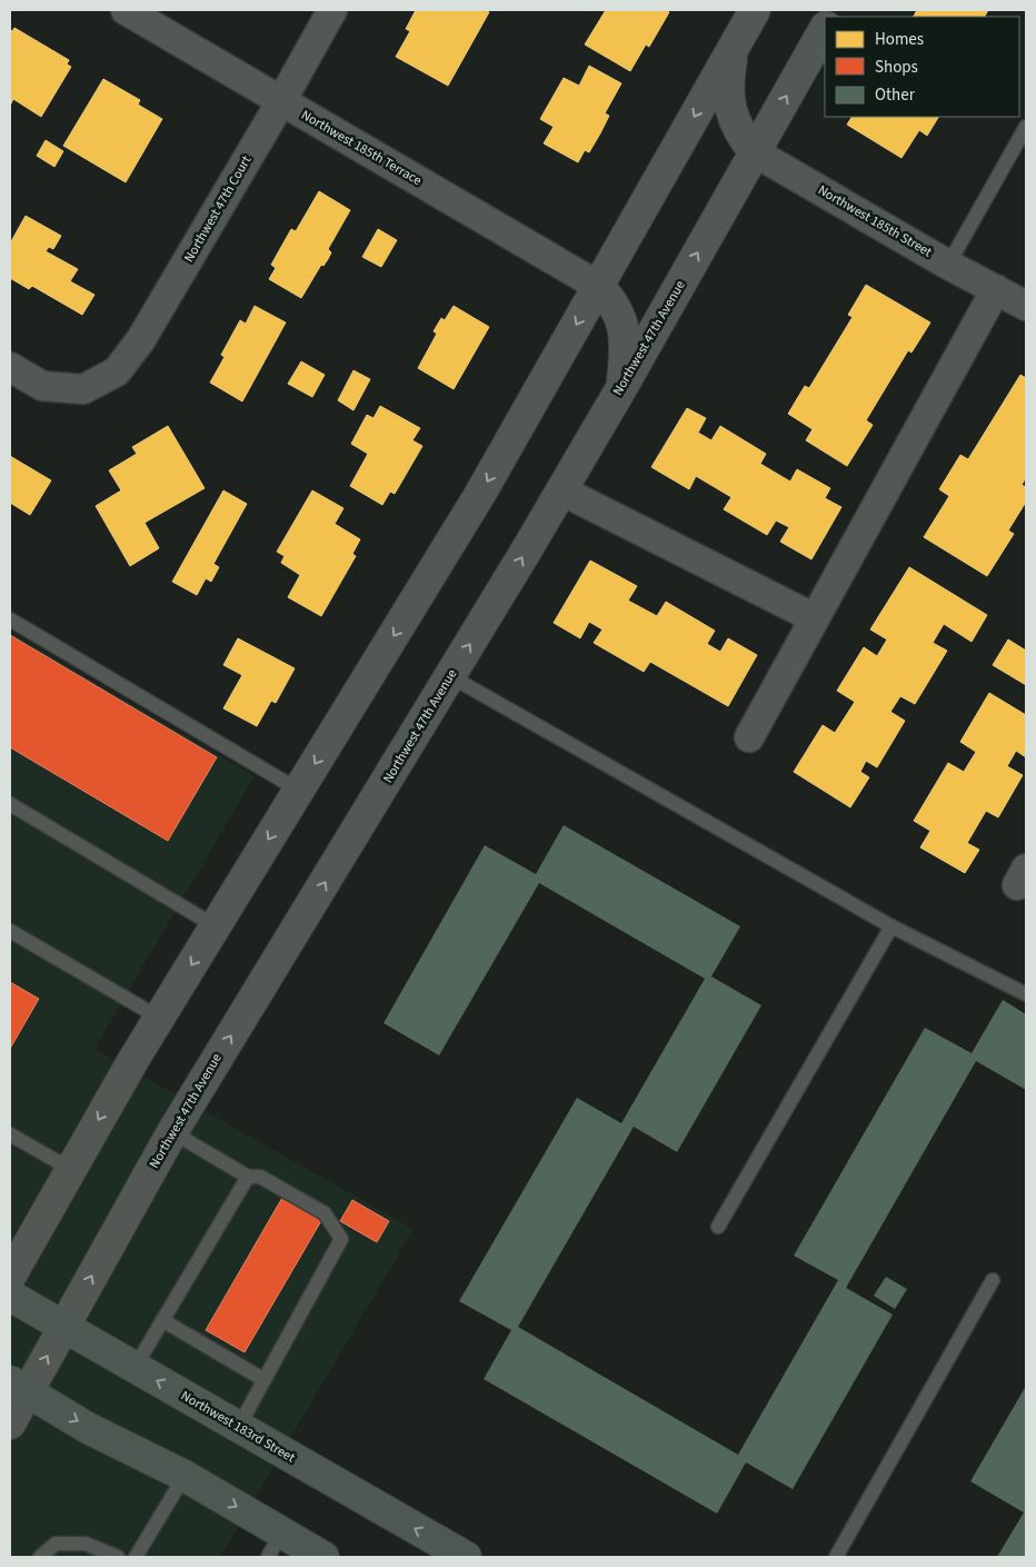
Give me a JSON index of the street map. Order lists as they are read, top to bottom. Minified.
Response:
{"streets":{"main road":["Northwest 47th Avenue","Northwest 183rd Street"],"street":["Northwest 185th Terrace","Northwest 47th Court","Northwest 185th Street"]},"crossings":[["Northwest 185th Terrace","Northwest 47th Court"],["Northwest 185th Street","Northwest 47th Avenue"],["Northwest 47th Avenue","Northwest 183rd Street"]],"legend":["Homes","Shops","Other"]}
